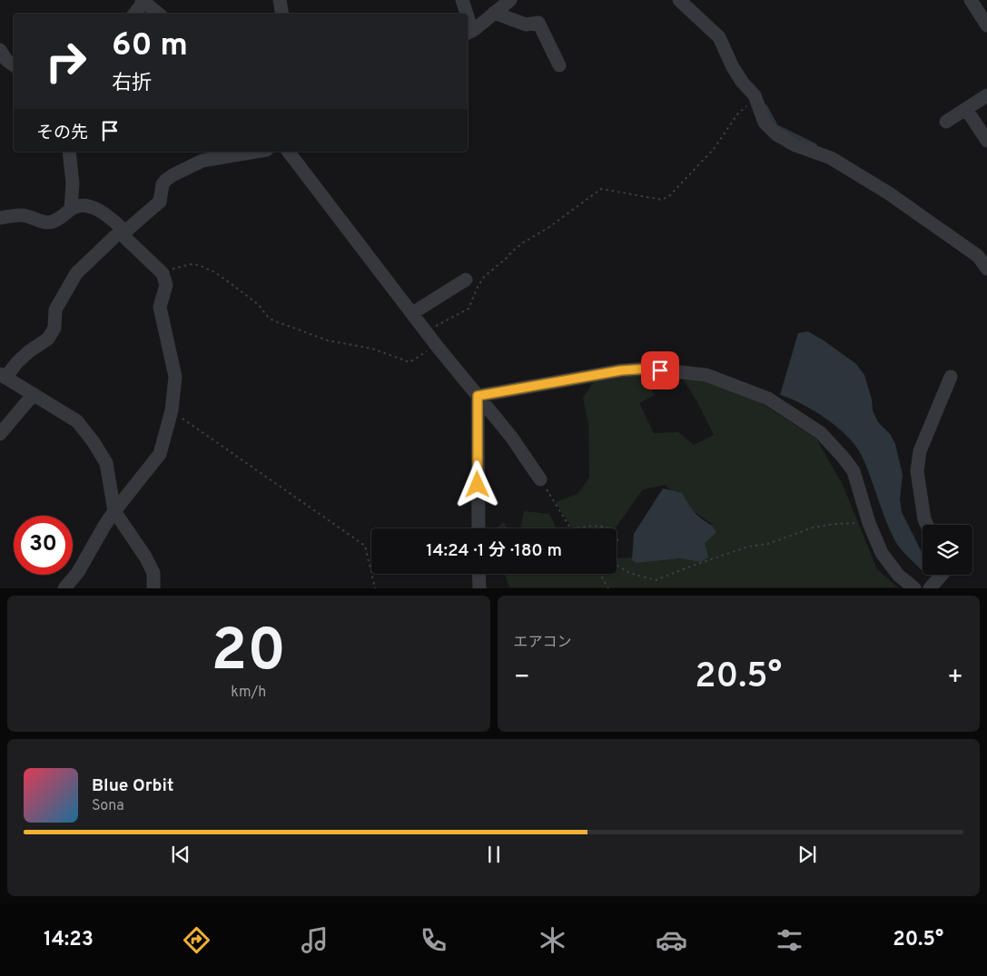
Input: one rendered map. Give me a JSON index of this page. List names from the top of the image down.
{
  "page": {
    "turn": ["60 m", "右折"],
    "then": "その先",
    "limit": "30",
    "trip": "14:24 · 1 分 · 180 m",
    "tile": [
      ["20", "km/h"],
      "エアコン"
    ],
    "heat": ["−", "20.5°", "+"],
    "song": ["Blue Orbit", "Sona"],
    "tabs": ["14:23", "20.5°"]
  }
}
